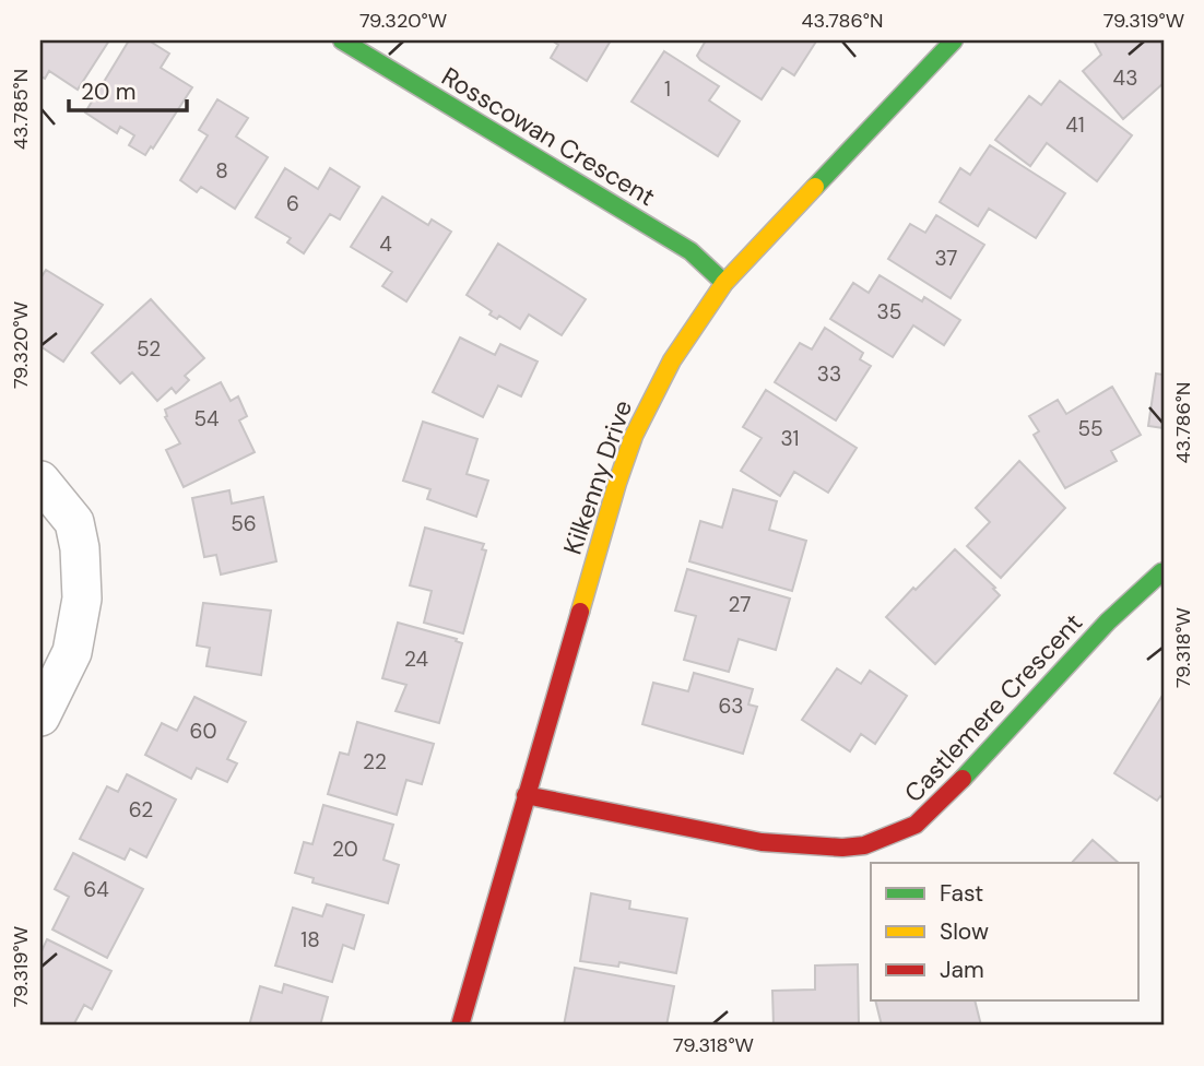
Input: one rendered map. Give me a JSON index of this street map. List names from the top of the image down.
{
  "streets": {
    "street": ["Rosscowan Crescent", "Kilkenny Drive", "Castlemere Crescent"]
  },
  "crossings": [
    ["Rosscowan Crescent", "Kilkenny Drive"],
    ["Kilkenny Drive", "Castlemere Crescent"]
  ],
  "house_numbers": [
    "43",
    "1",
    "41",
    "8",
    "6",
    "4",
    "37",
    "35",
    "52",
    "33",
    "54",
    "55",
    "31",
    "56",
    "27",
    "24",
    "63",
    "60",
    "22",
    "62",
    "20",
    "64",
    "18"
  ],
  "legend": ["Fast", "Slow", "Jam"],
  "scale_bar": "20 m",
  "coordinates": [
    "79.320°W",
    "43.786°N",
    "79.319°W",
    "43.785°N",
    "79.318°W"
  ]
}
